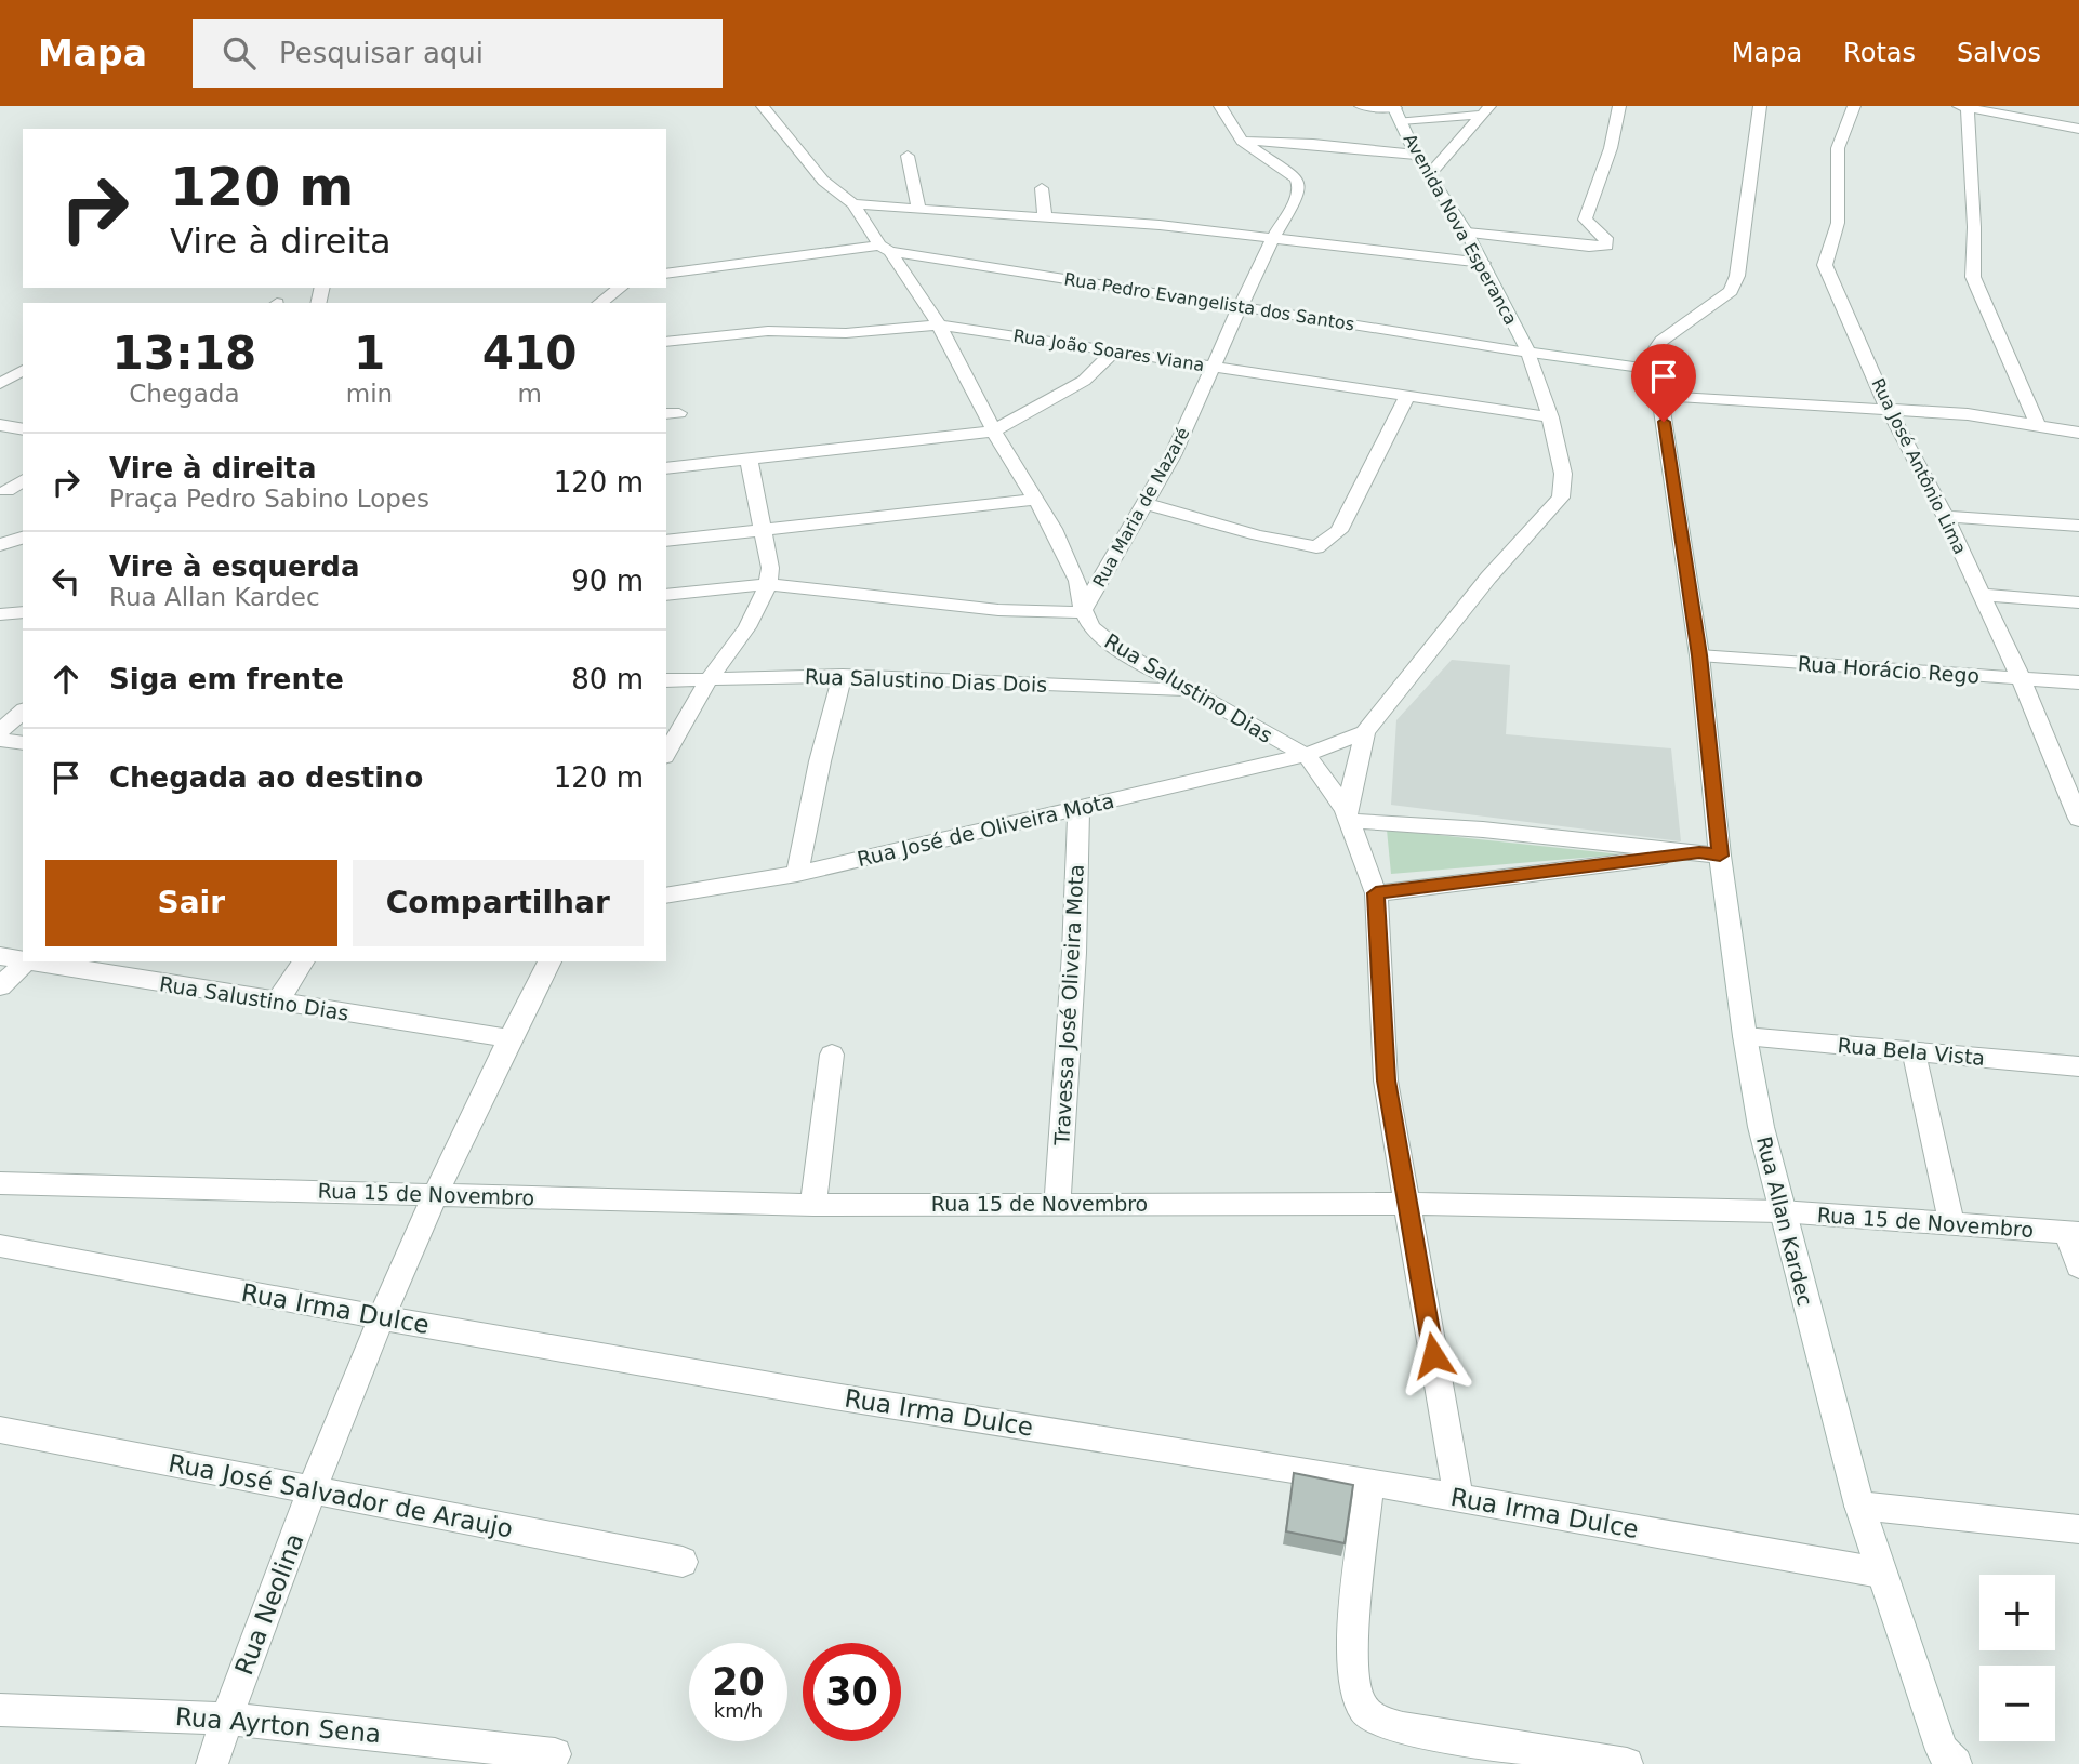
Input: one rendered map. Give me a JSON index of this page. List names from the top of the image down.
{
  "streets": {
    "street": [
      "Avenida Nova Esperanca",
      "Rua Pedro Evangelista dos Santos",
      "Rua João Soares Viana",
      "Rua José Antônio Lima",
      "Rua Maria de Nazaré",
      "Rua Horácio Rego",
      "Rua Salustino Dias Dois",
      "Rua Salustino Dias",
      "Rua José de Oliveira Mota",
      "Travessa José Oliveira Mota",
      "Rua Bela Vista",
      "Rua 15 de Novembro",
      "Rua Allan Kardec",
      "Rua Irma Dulce",
      "Rua José Salvador de Araujo",
      "Rua Neolina",
      "Rua Ayrton Sena"
    ]
  },
  "crossings": [
    ["Avenida Nova Esperanca", "Rua Pedro Evangelista dos Santos"],
    ["Avenida Nova Esperanca", "Rua João Soares Viana"],
    ["Avenida Nova Esperanca", "Rua José de Oliveira Mota"],
    ["Rua Pedro Evangelista dos Santos", "Rua Maria de Nazaré"],
    ["Rua João Soares Viana", "Rua Maria de Nazaré"],
    ["Rua José Antônio Lima", "Rua Horácio Rego"],
    ["Rua Maria de Nazaré", "Rua Salustino Dias"],
    ["Rua Horácio Rego", "Rua Allan Kardec"],
    ["Rua Salustino Dias Dois", "Rua Salustino Dias"],
    ["Rua Salustino Dias", "Rua José de Oliveira Mota"],
    ["Rua Salustino Dias", "Rua Neolina"],
    ["Rua José de Oliveira Mota", "Travessa José Oliveira Mota"],
    ["Travessa José Oliveira Mota", "Rua 15 de Novembro"],
    ["Rua Bela Vista", "Rua Allan Kardec"],
    ["Rua 15 de Novembro", "Rua Allan Kardec"],
    ["Rua 15 de Novembro", "Rua Neolina"],
    ["Rua Allan Kardec", "Rua Irma Dulce"],
    ["Rua Irma Dulce", "Rua Neolina"],
    ["Rua José Salvador de Araujo", "Rua Neolina"],
    ["Rua Neolina", "Rua Ayrton Sena"]
  ],
  "page": {
    "header": "Mapa",
    "search": "Pesquisar aqui",
    "nav": ["Mapa", "Rotas", "Salvos"],
    "turn": ["120 m", "Vire à direita"],
    "eta": [
      "13:18",
      "Chegada",
      "1",
      "min",
      "410",
      "m"
    ],
    "list": [
      {
        "name": "Vire à direita",
        "note": "Praça Pedro Sabino Lopes",
        "value": "120 m"
      },
      {
        "name": "Vire à esquerda",
        "note": "Rua Allan Kardec",
        "value": "90 m"
      },
      {
        "name": "Siga em frente",
        "value": "80 m"
      },
      {
        "name": "Chegada ao destino",
        "value": "120 m"
      }
    ],
    "buttons": ["Sair", "Compartilhar"],
    "map_buttons": ["+", "−"],
    "speed": "20 km/h",
    "limit": "30"
  }
}
